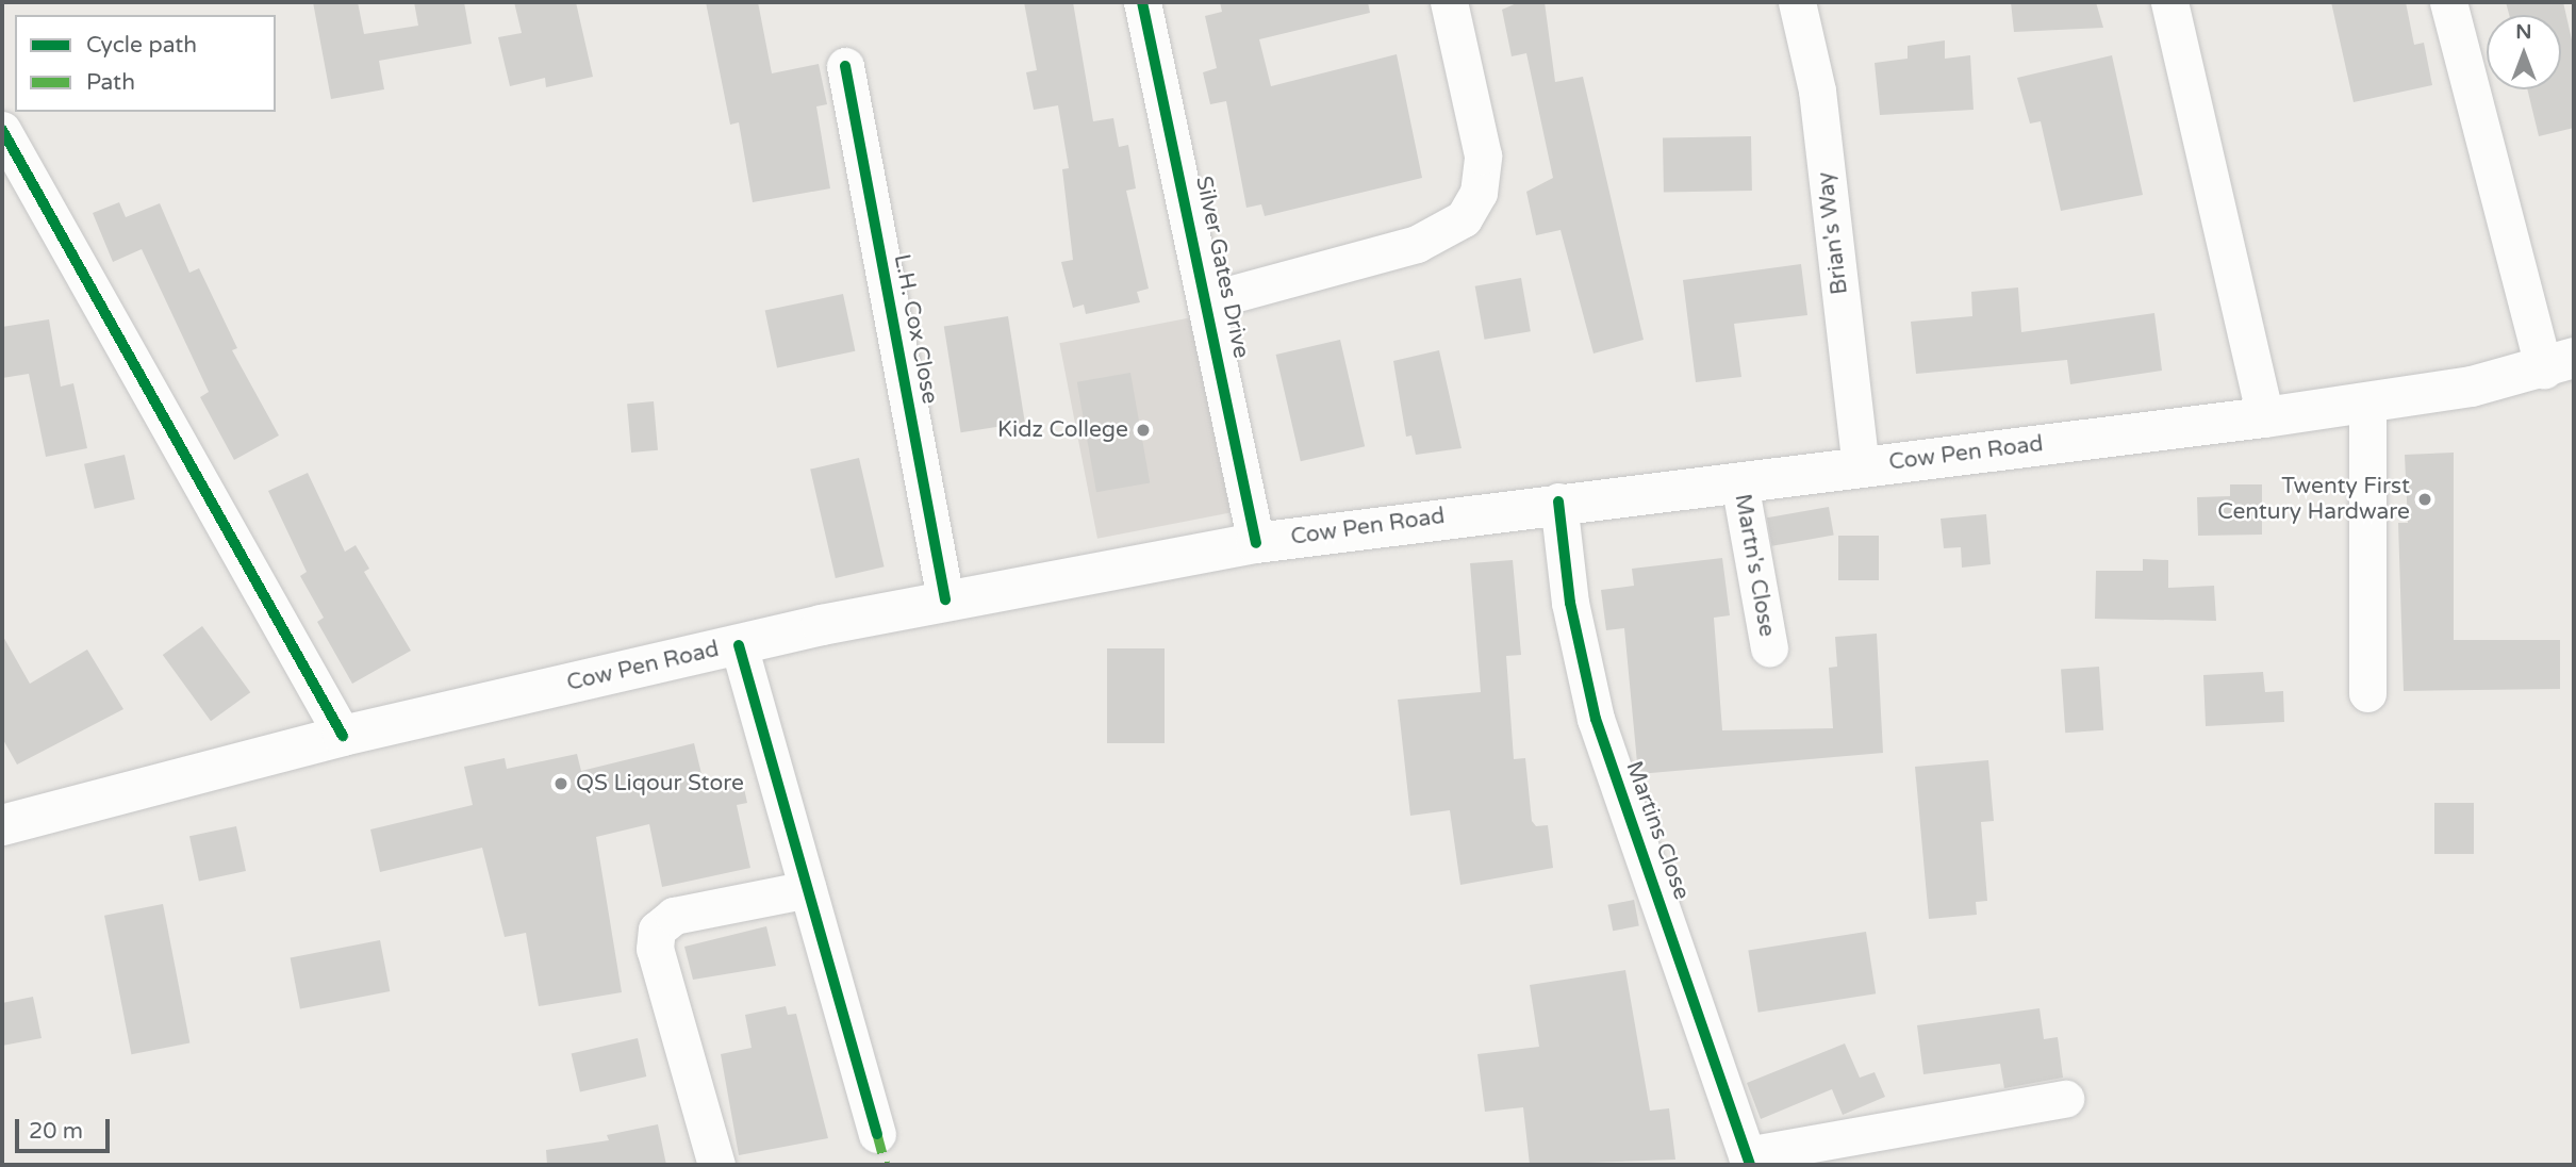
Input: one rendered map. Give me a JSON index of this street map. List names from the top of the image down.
{
  "streets": {
    "main road": ["Cow Pen Road"],
    "street": [
      "Brian's Way",
      "Silver Gates Drive",
      "L.H. Cox Close",
      "Martn's Close",
      "Martins Close"
    ]
  },
  "crossings": [
    ["Brian's Way", "Cow Pen Road"],
    ["Silver Gates Drive", "Cow Pen Road"],
    ["L.H. Cox Close", "Cow Pen Road"],
    ["Cow Pen Road", "Martn's Close"],
    ["Cow Pen Road", "Martins Close"]
  ],
  "places": ["Kidz College", "Twenty First Century Hardware", "QS Liqour Store"],
  "legend": ["Cycle path", "Path"],
  "scale_bar": "20 m",
  "north": "top"
}
